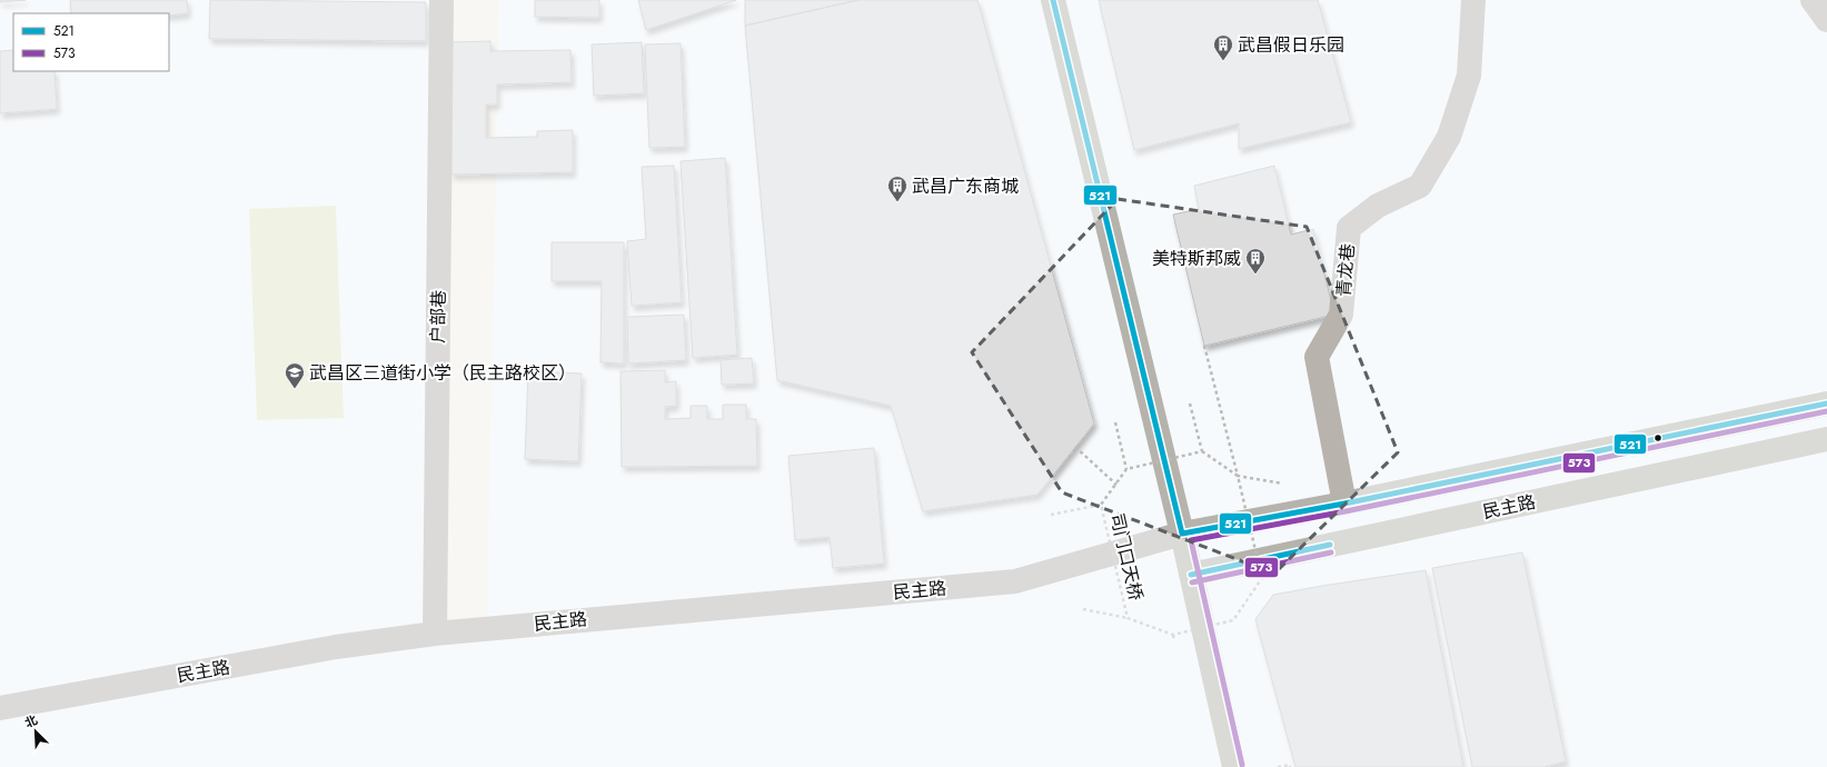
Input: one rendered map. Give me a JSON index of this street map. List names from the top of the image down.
{
  "streets": {
    "main road": ["民主路"],
    "street": ["青龙巷", "户部巷"],
    "path": ["司门口天桥"]
  },
  "crossings": [
    ["青龙巷", "民主路"],
    ["户部巷", "民主路"]
  ],
  "places": {
    "building": ["武昌假日乐园", "武昌广东商城", "美特斯邦威"],
    "school or university": ["武昌区三道街小学（民主路校区）"]
  },
  "lines": ["transit line 521", "transit line 573"],
  "legend": ["521", "573"],
  "north": "top left"
}
